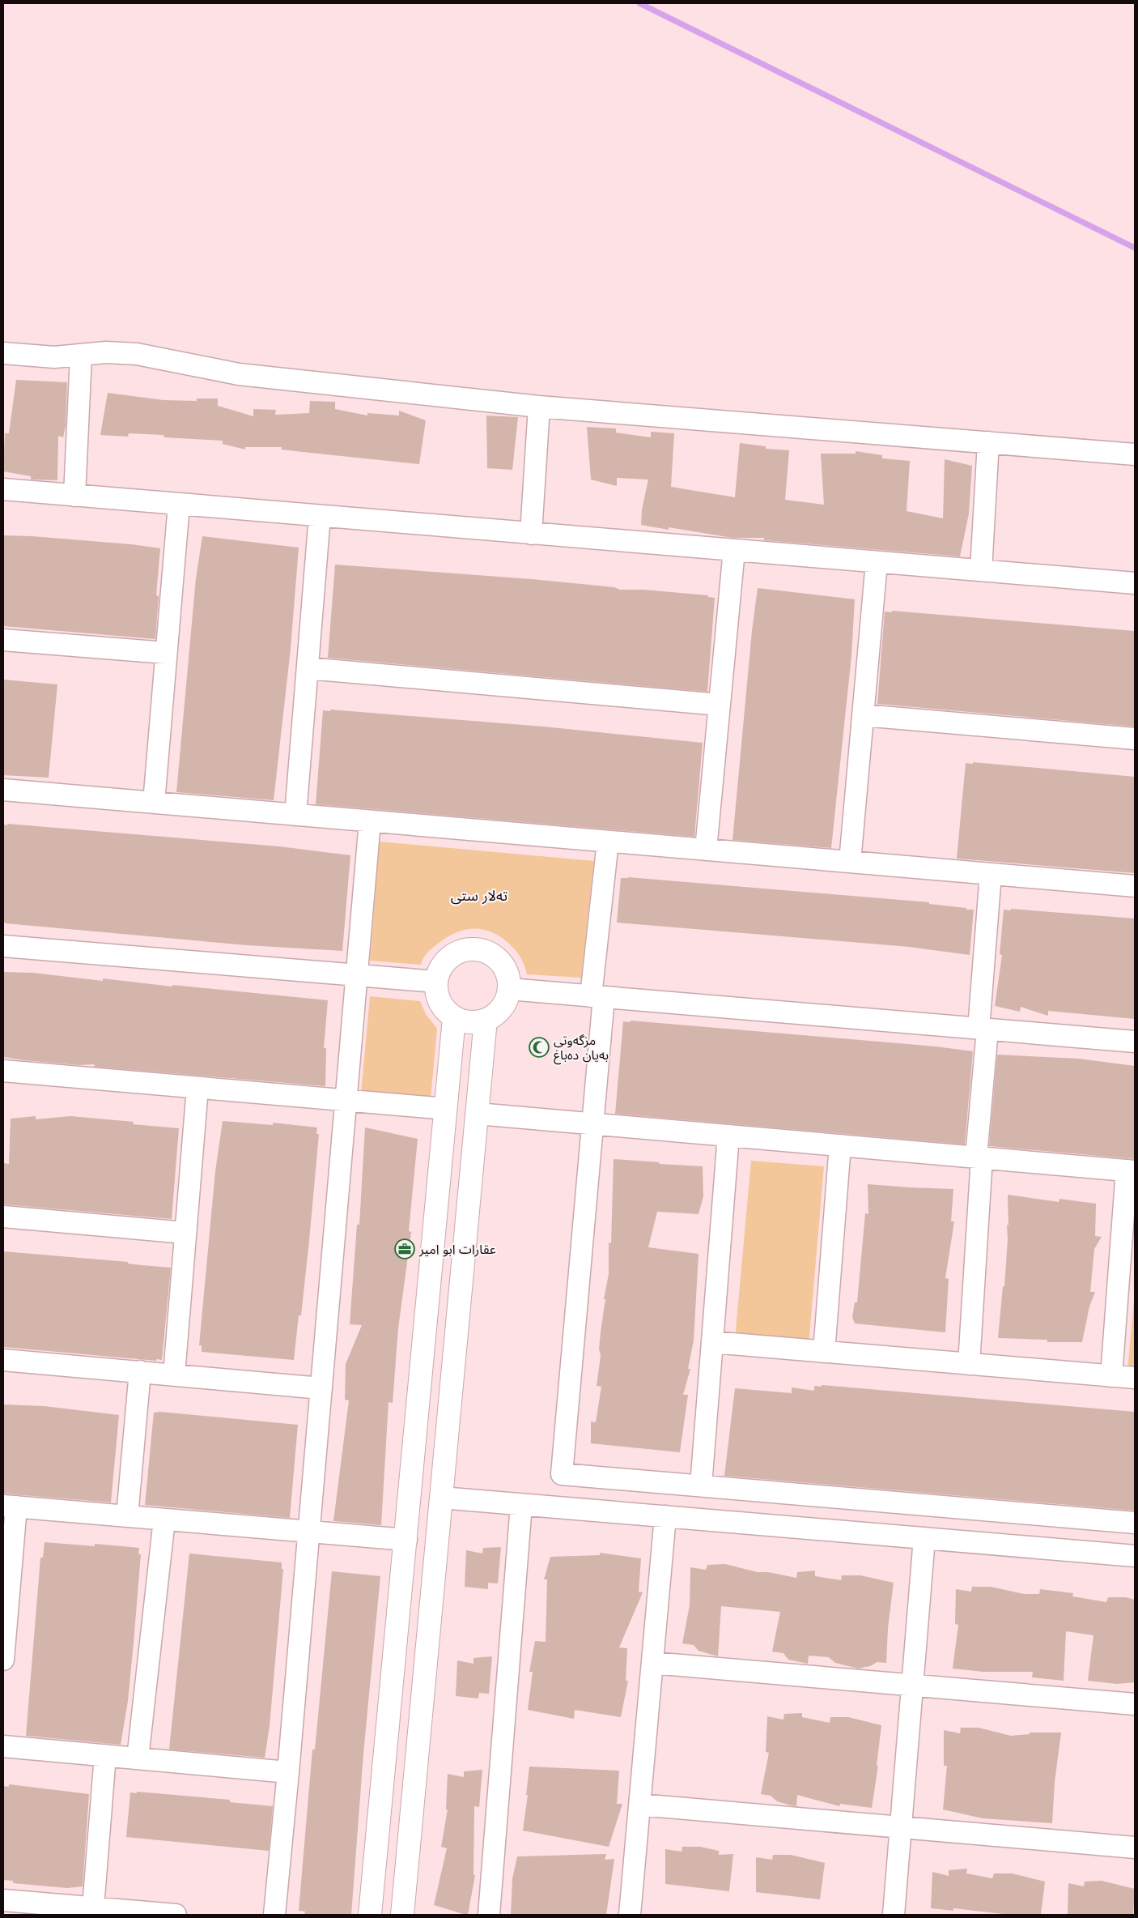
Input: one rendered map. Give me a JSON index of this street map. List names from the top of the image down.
{
  "districts": ["ته‌لار ستی"],
  "places": {
    "mosque": ["مزگەوتی بەیان دەباغ"],
    "office": ["عقارات ابو امير"]
  }
}
